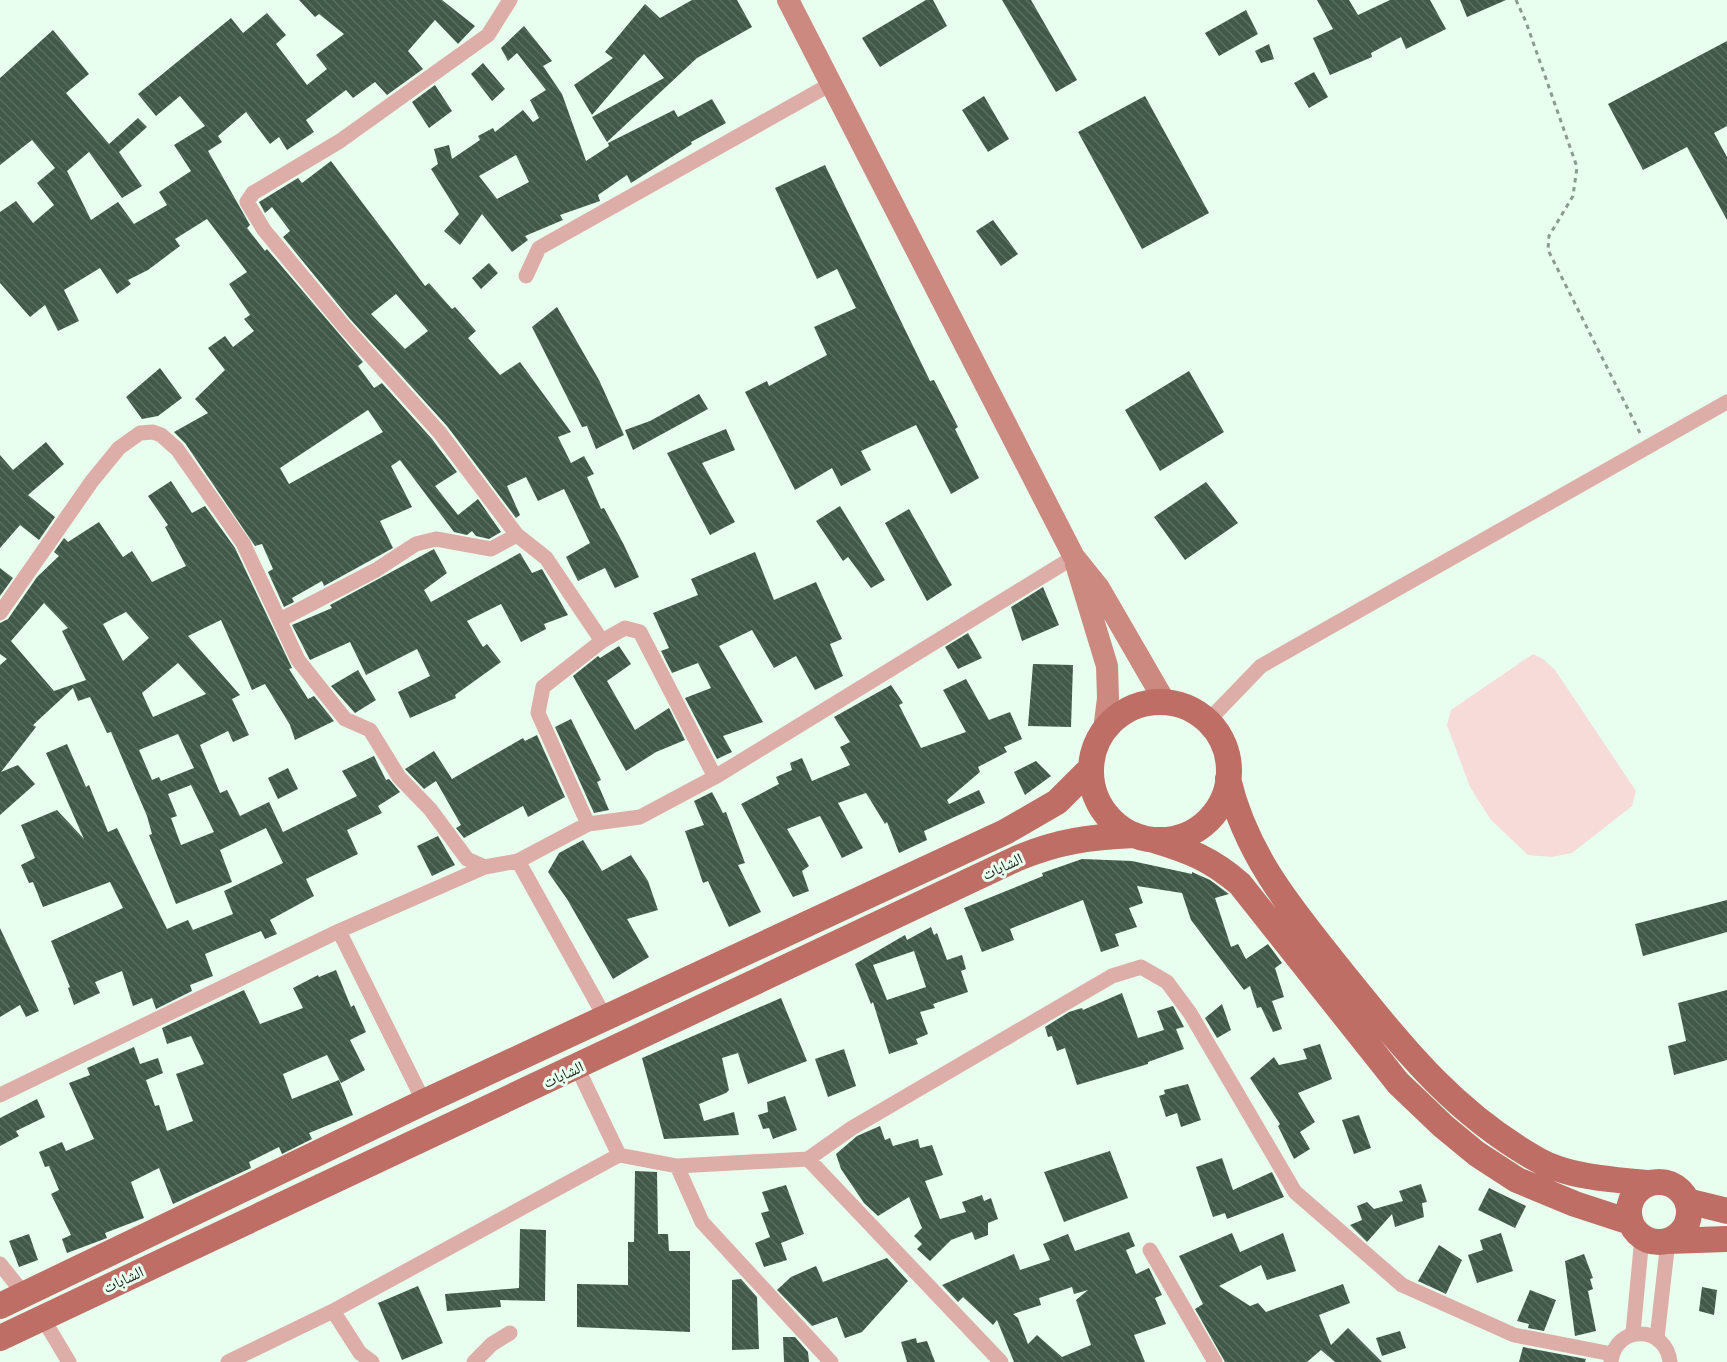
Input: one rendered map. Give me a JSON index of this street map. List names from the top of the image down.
{
  "streets": {
    "main road": ["الشابات"]
  }
}
